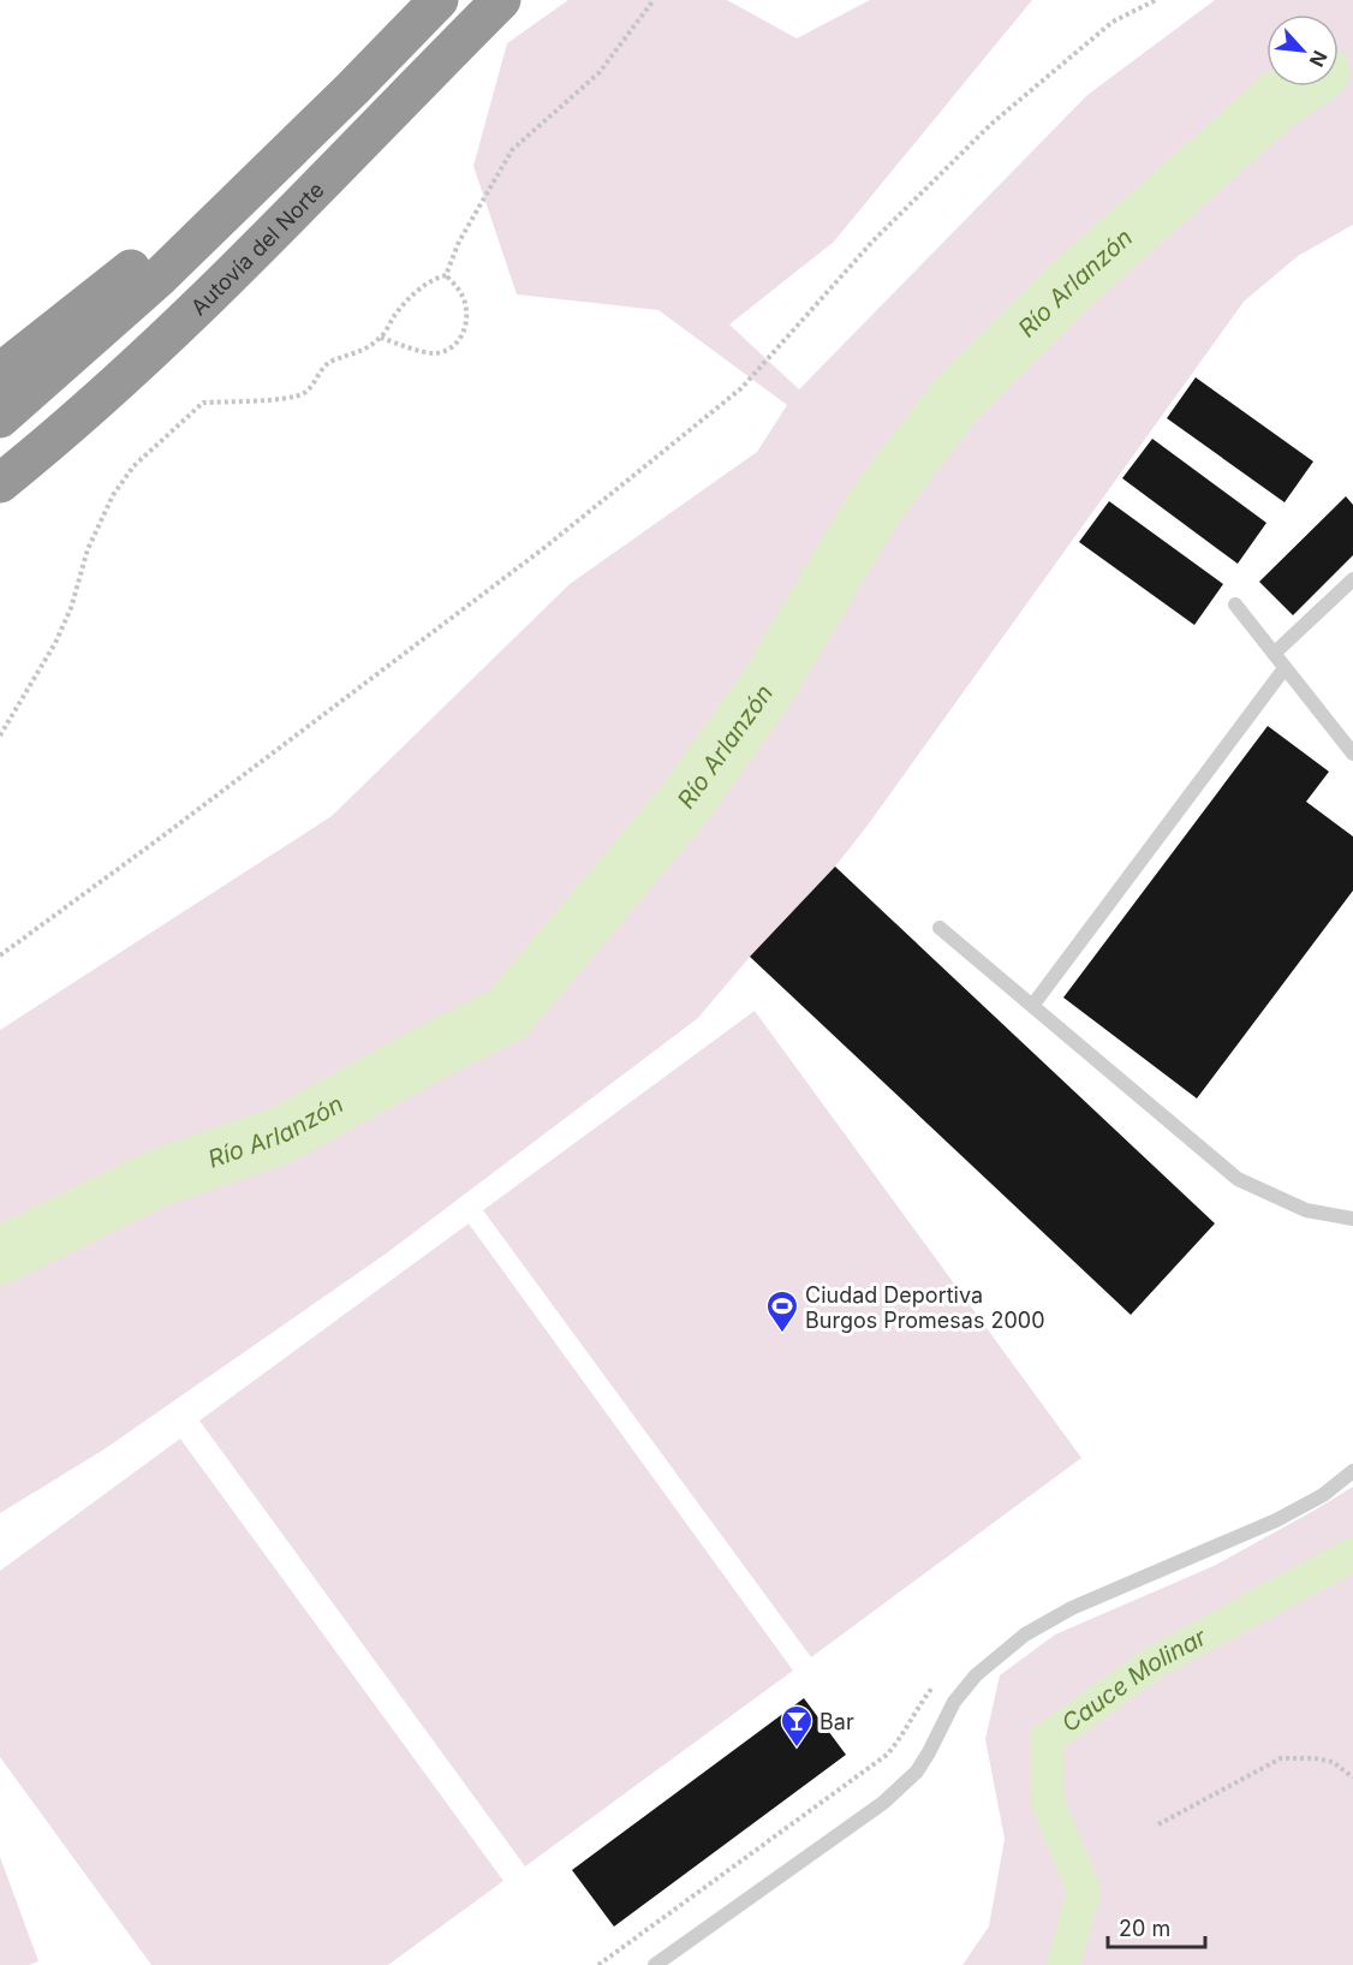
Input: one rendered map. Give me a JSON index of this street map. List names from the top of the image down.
{
  "streets": {
    "highway": ["Autovía del Norte"]
  },
  "water": ["Río Arlanzón", "Cauce Molinar"],
  "places": {
    "sports": ["Ciudad Deportiva Burgos Promesas 2000"],
    "bar": ["Bar"]
  },
  "scale_bar": "20 m",
  "north": "bottom right"
}
